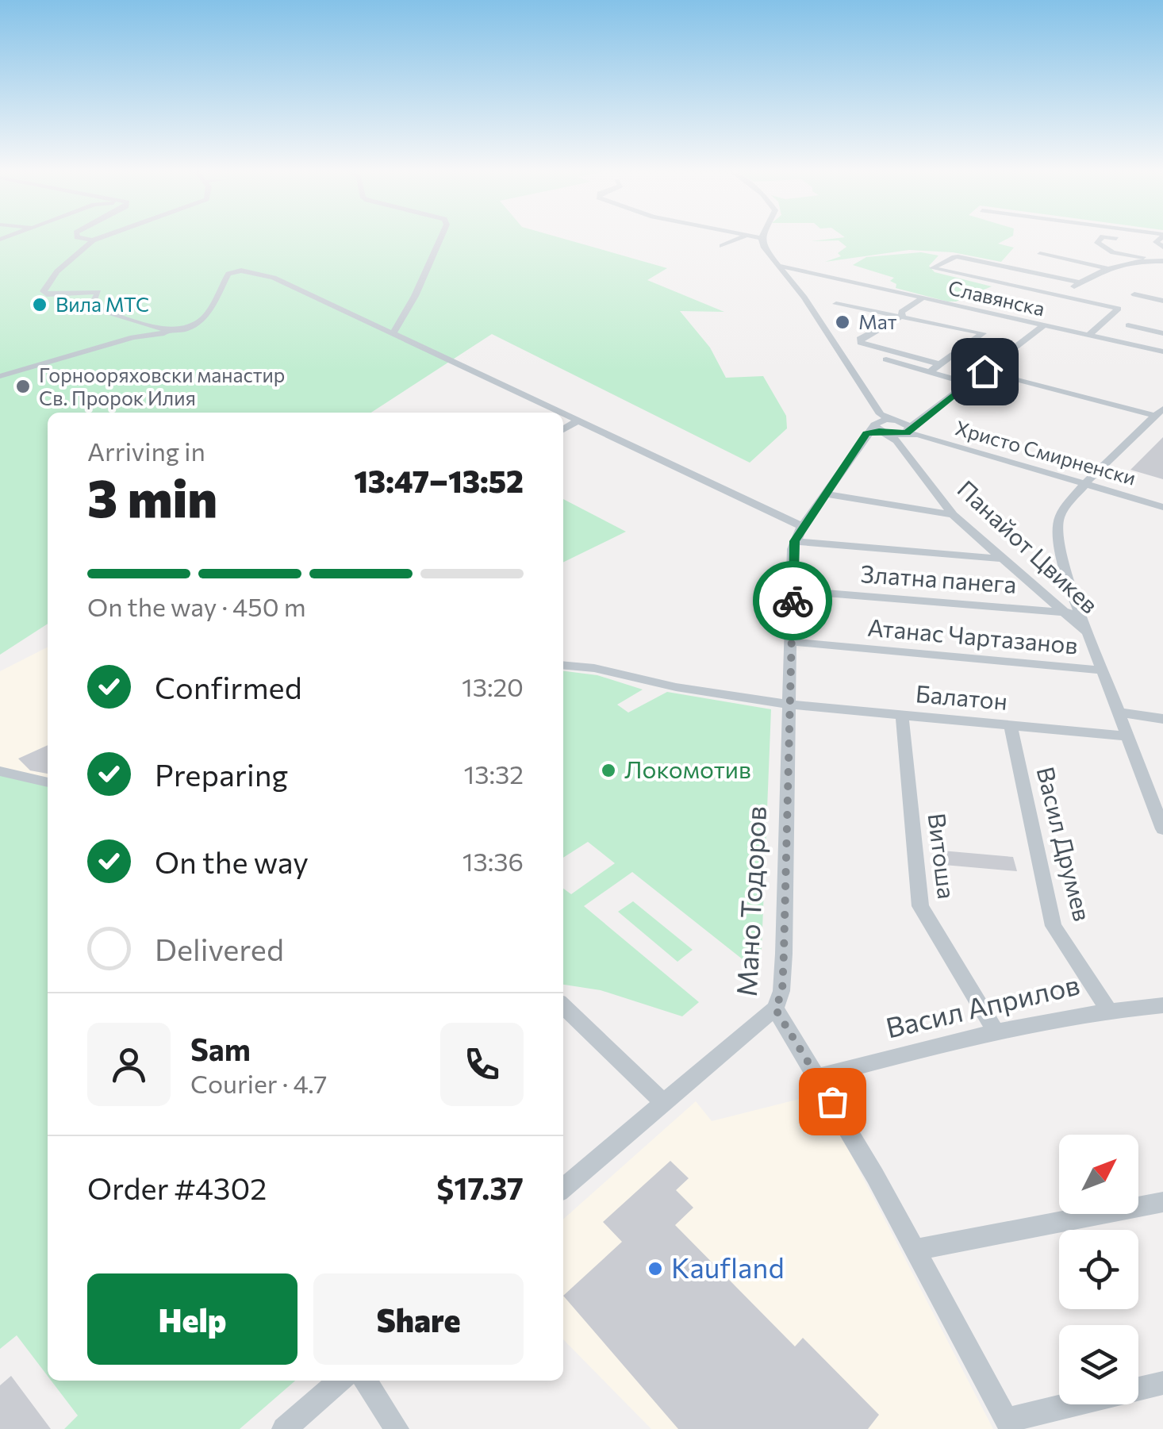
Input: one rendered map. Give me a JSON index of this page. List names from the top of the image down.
{
  "streets": {
    "street": [
      "Славянска",
      "Христо Смирненски",
      "Панайот Цвикев",
      "Златна панега",
      "Атанас Чартазанов",
      "Балатон",
      "Васил Друмев",
      "Витоша",
      "Мано Тодоров",
      "Васил Априлов"
    ]
  },
  "crossings": [
    ["Славянска", "Панайот Цвикев"],
    ["Славянска", "Мано Тодоров"],
    ["Христо Смирненски", "Панайот Цвикев"],
    ["Христо Смирненски", "Мано Тодоров"],
    ["Панайот Цвикев", "Златна панега"],
    ["Панайот Цвикев", "Атанас Чартазанов"],
    ["Панайот Цвикев", "Балатон"],
    ["Панайот Цвикев", "Мано Тодоров"],
    ["Златна панега", "Мано Тодоров"],
    ["Атанас Чартазанов", "Мано Тодоров"],
    ["Балатон", "Васил Друмев"],
    ["Балатон", "Витоша"],
    ["Балатон", "Мано Тодоров"],
    ["Васил Друмев", "Васил Априлов"],
    ["Витоша", "Васил Априлов"],
    ["Мано Тодоров", "Васил Априлов"]
  ],
  "places": [
    "Вила МТС",
    "Мат",
    "Горнооряховски манастир Св. Пророк Илия",
    "Локомотив",
    "Kaufland"
  ],
  "north": "top right",
  "page": {
    "heading": ["3 min", "Arriving in", "13:47–13:52"],
    "panel": [
      "Sam",
      "Courier · 4.7",
      "Order #4302",
      "$17.37"
    ],
    "bar": "On the way · 450 m",
    "list": [
      ["Confirmed", "13:20"],
      ["Preparing", "13:32"],
      ["On the way", "13:36"],
      "Delivered"
    ],
    "buttons": ["Help", "Share"]
  }
}
